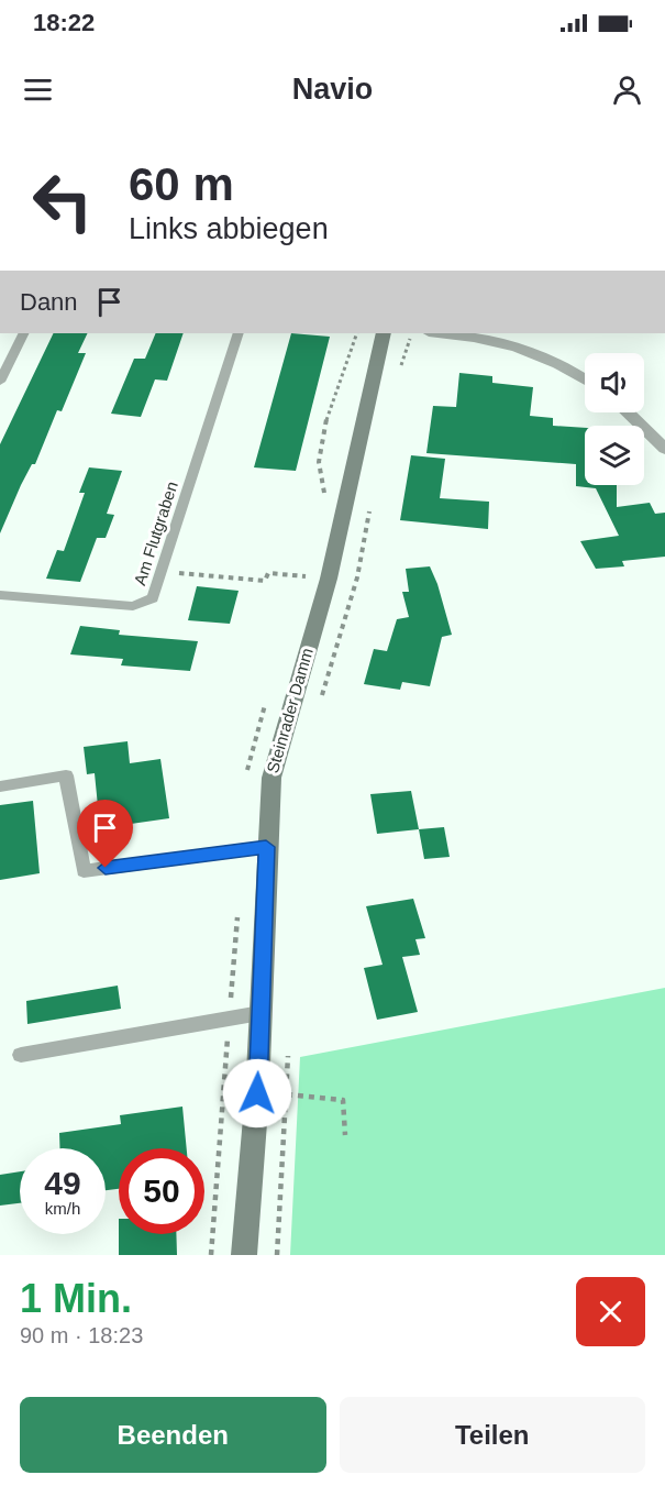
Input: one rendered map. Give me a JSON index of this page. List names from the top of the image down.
{
  "streets": {
    "main road": ["Steinrader Damm"],
    "lane": ["Am Flutgraben"]
  },
  "page": {
    "status": "18:22",
    "header": "Navio",
    "turn": ["60 m", "Links abbiegen"],
    "then": "Dann",
    "speed": "49 km/h",
    "limit": "50",
    "heading": ["1 Min.", "90 m · 18:23"],
    "buttons": ["Beenden", "Teilen"]
  }
}
